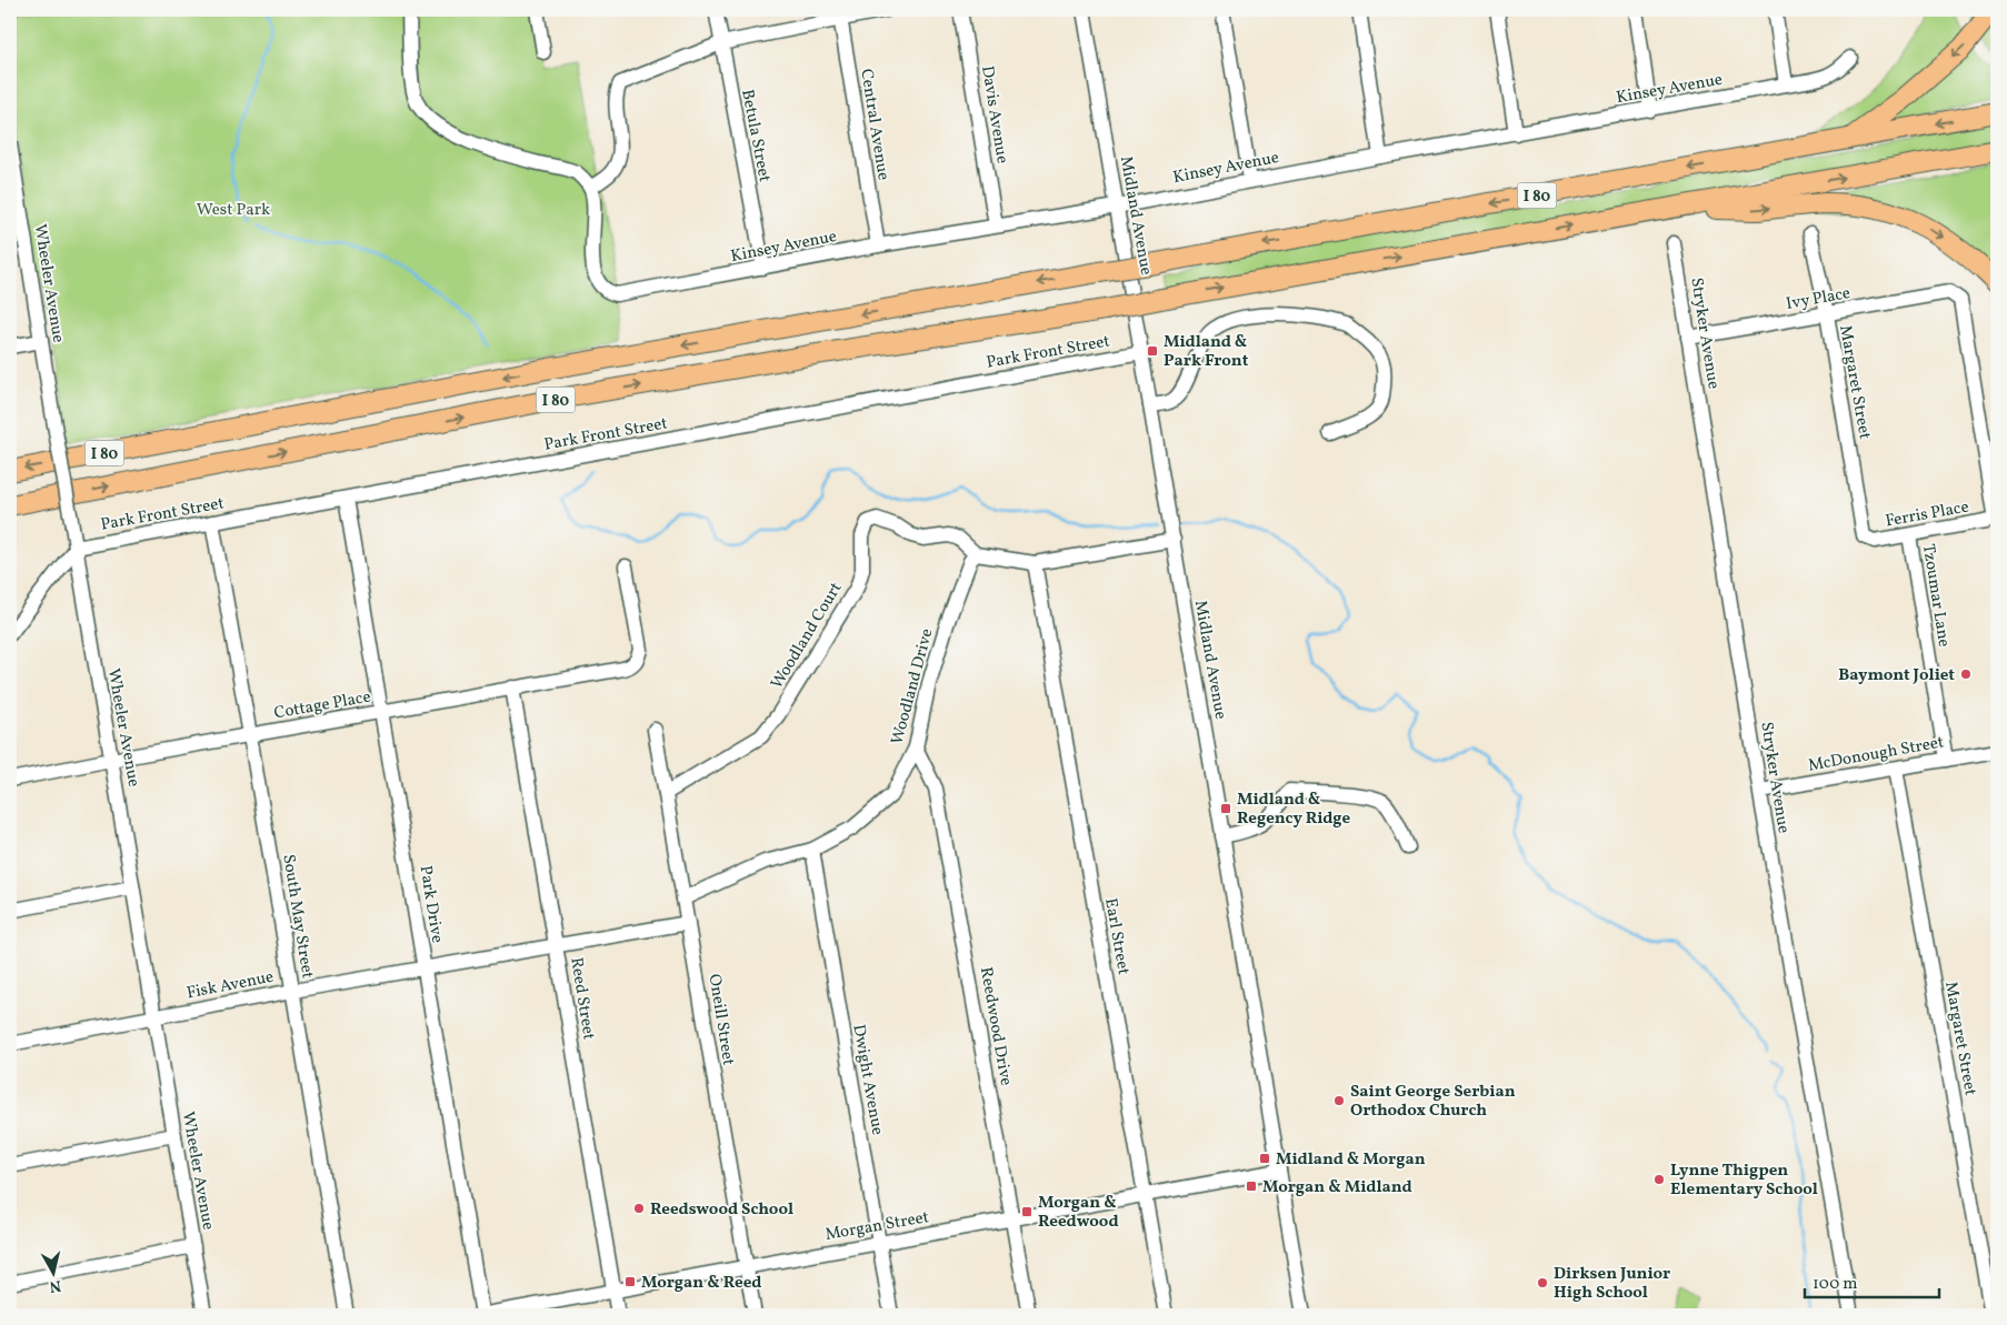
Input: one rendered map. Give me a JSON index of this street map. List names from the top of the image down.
{
  "streets": {
    "highway": ["I 80"],
    "street": [
      "Kinsey Avenue",
      "Davis Avenue",
      "Central Avenue",
      "Betula Street",
      "Midland Avenue",
      "Wheeler Avenue",
      "Ivy Place",
      "Stryker Avenue",
      "Park Front Street",
      "Margaret Street",
      "Ferris Place",
      "Tzoumar Lane",
      "Woodland Court",
      "Woodland Drive",
      "Cottage Place",
      "McDonough Street",
      "Park Drive",
      "South May Street",
      "Earl Street",
      "Fisk Avenue",
      "Reed Street",
      "Oneill Street",
      "Reedwood Drive",
      "Dwight Avenue",
      "Morgan Street"
    ]
  },
  "crossings": [
    ["Kinsey Avenue", "Davis Avenue"],
    ["Kinsey Avenue", "Central Avenue"],
    ["Kinsey Avenue", "Betula Street"],
    ["Kinsey Avenue", "Midland Avenue"],
    ["Midland Avenue", "Park Front Street"],
    ["Midland Avenue", "Morgan Street"],
    ["Wheeler Avenue", "Park Front Street"],
    ["Wheeler Avenue", "Cottage Place"],
    ["Wheeler Avenue", "Fisk Avenue"],
    ["Ivy Place", "Stryker Avenue"],
    ["Ivy Place", "Margaret Street"],
    ["Ivy Place", "Ferris Place"],
    ["Stryker Avenue", "McDonough Street"],
    ["Park Front Street", "Park Drive"],
    ["Park Front Street", "South May Street"],
    ["Margaret Street", "Ferris Place"],
    ["Margaret Street", "McDonough Street"],
    ["Ferris Place", "Tzoumar Lane"],
    ["Tzoumar Lane", "McDonough Street"],
    ["Woodland Court", "Woodland Drive"],
    ["Woodland Court", "Oneill Street"],
    ["Woodland Drive", "Oneill Street"],
    ["Woodland Drive", "Reedwood Drive"],
    ["Woodland Drive", "Dwight Avenue"],
    ["Cottage Place", "Park Drive"],
    ["Cottage Place", "South May Street"],
    ["Cottage Place", "Reed Street"],
    ["Park Drive", "Fisk Avenue"],
    ["Park Drive", "Morgan Street"],
    ["South May Street", "Fisk Avenue"],
    ["Earl Street", "Morgan Street"],
    ["Fisk Avenue", "Reed Street"],
    ["Fisk Avenue", "Oneill Street"],
    ["Reed Street", "Morgan Street"],
    ["Oneill Street", "Morgan Street"],
    ["Reedwood Drive", "Morgan Street"],
    ["Dwight Avenue", "Morgan Street"]
  ],
  "parks": ["West Park"],
  "places": {
    "transit": [
      "Midland & Park Front",
      "Midland & Regency Ridge",
      "Midland & Morgan",
      "Morgan & Midland",
      "Morgan & Reedwood",
      "Morgan & Reed"
    ],
    "other": [
      "Baymont Joliet",
      "Saint George Serbian Orthodox Church",
      "Lynne Thigpen Elementary School",
      "Reedswood School",
      "Dirksen Junior High School"
    ]
  },
  "scale_bar": "100 m",
  "north": "bottom"
}
